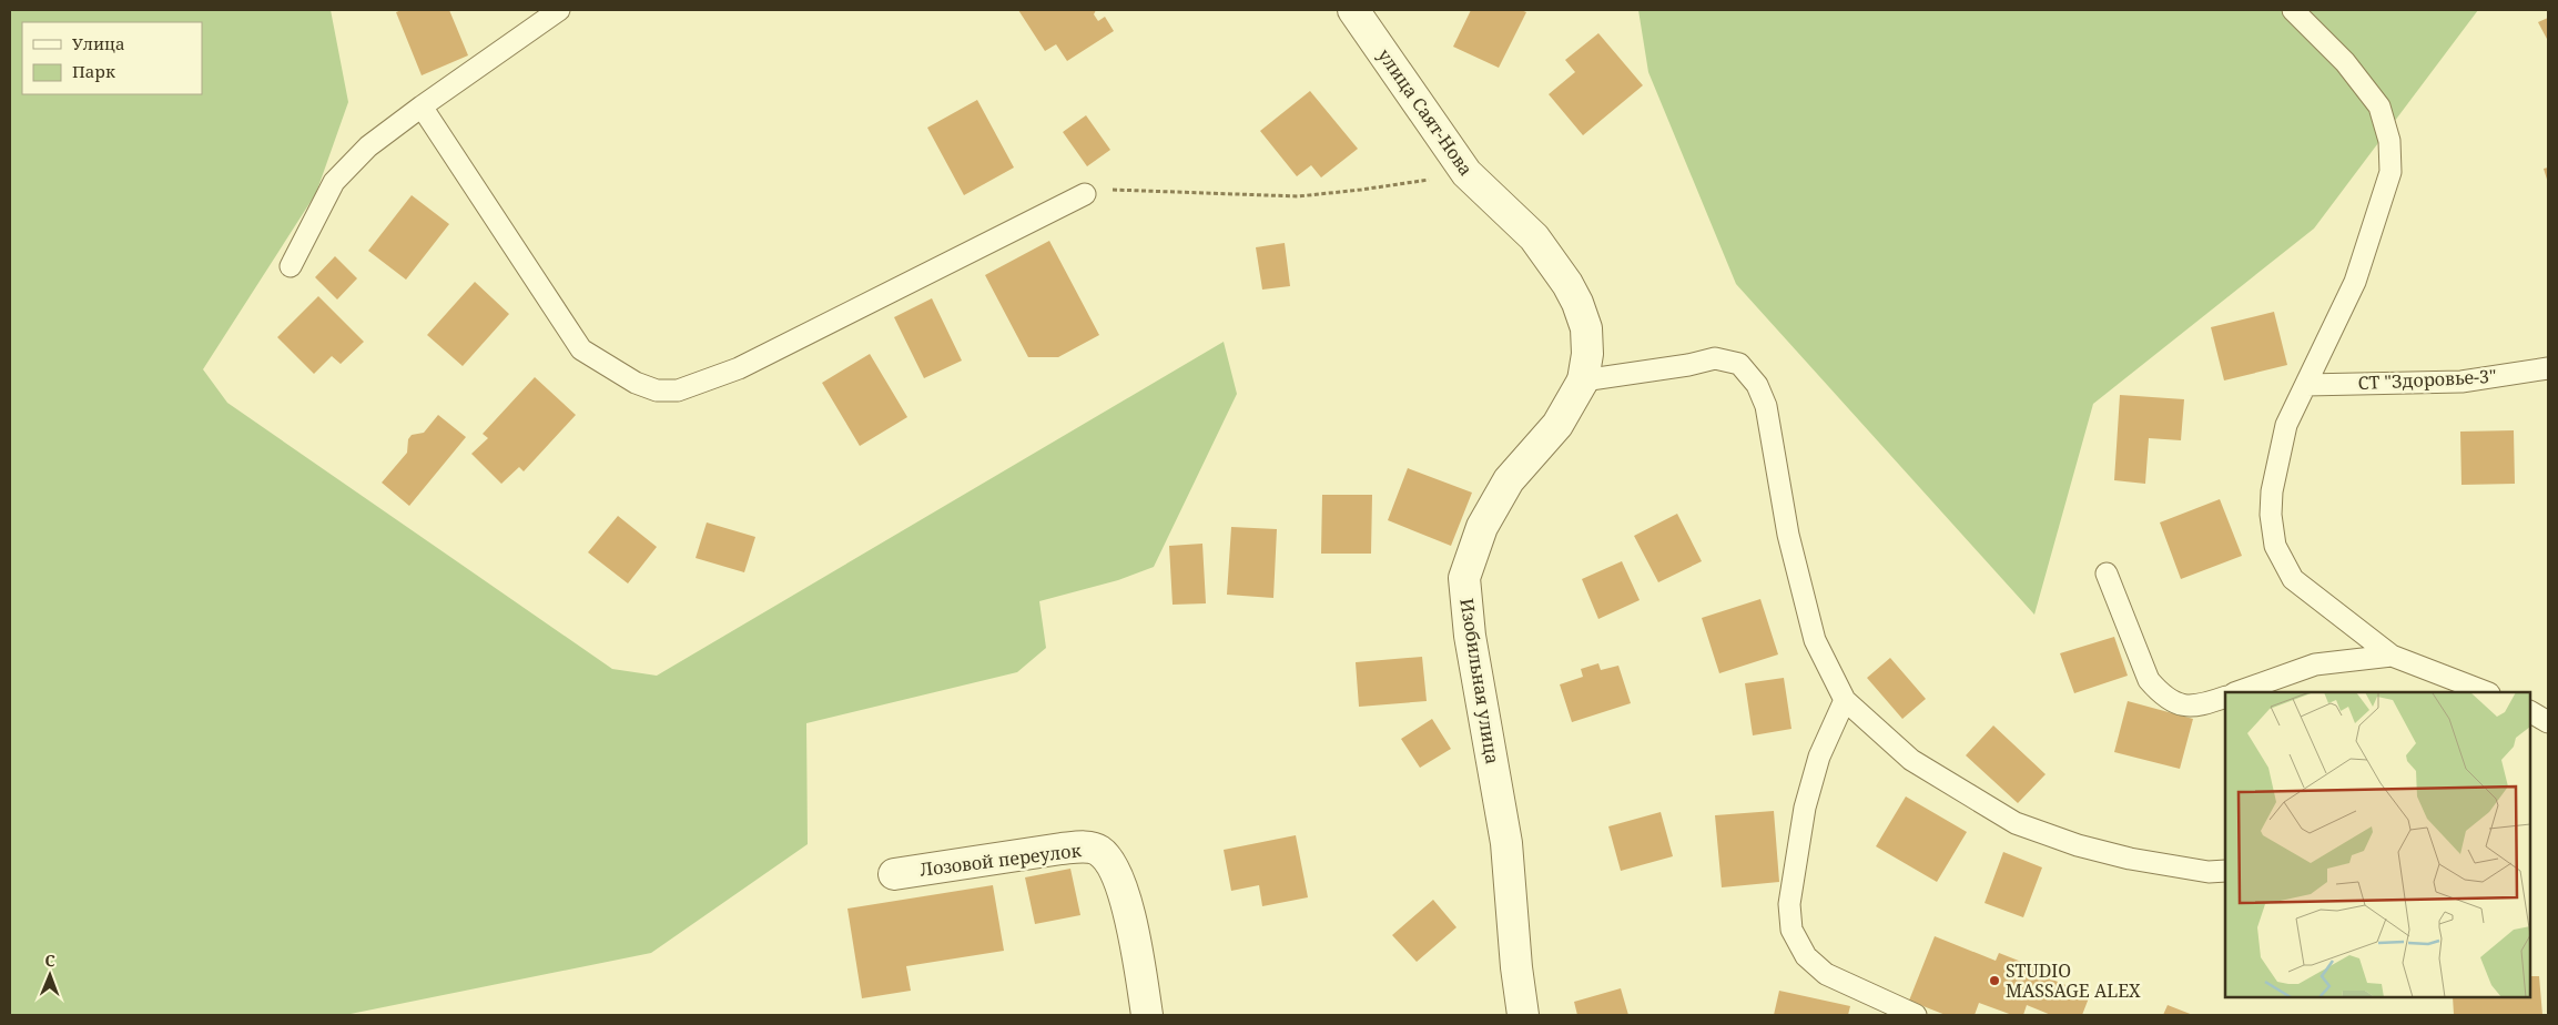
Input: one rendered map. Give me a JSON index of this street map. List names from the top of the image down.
{
  "streets": {
    "street": ["улица Саят-Нова", "Изобильная улица", "Лозовой переулок"],
    "lane": ["СТ \"Здоровье-3\""]
  },
  "crossings": [
    ["улица Саят-Нова", "Изобильная улица"]
  ],
  "places": ["STUDIO MASSAGE ALEX"],
  "legend": ["Улица", "Парк"],
  "north": "top"
}
